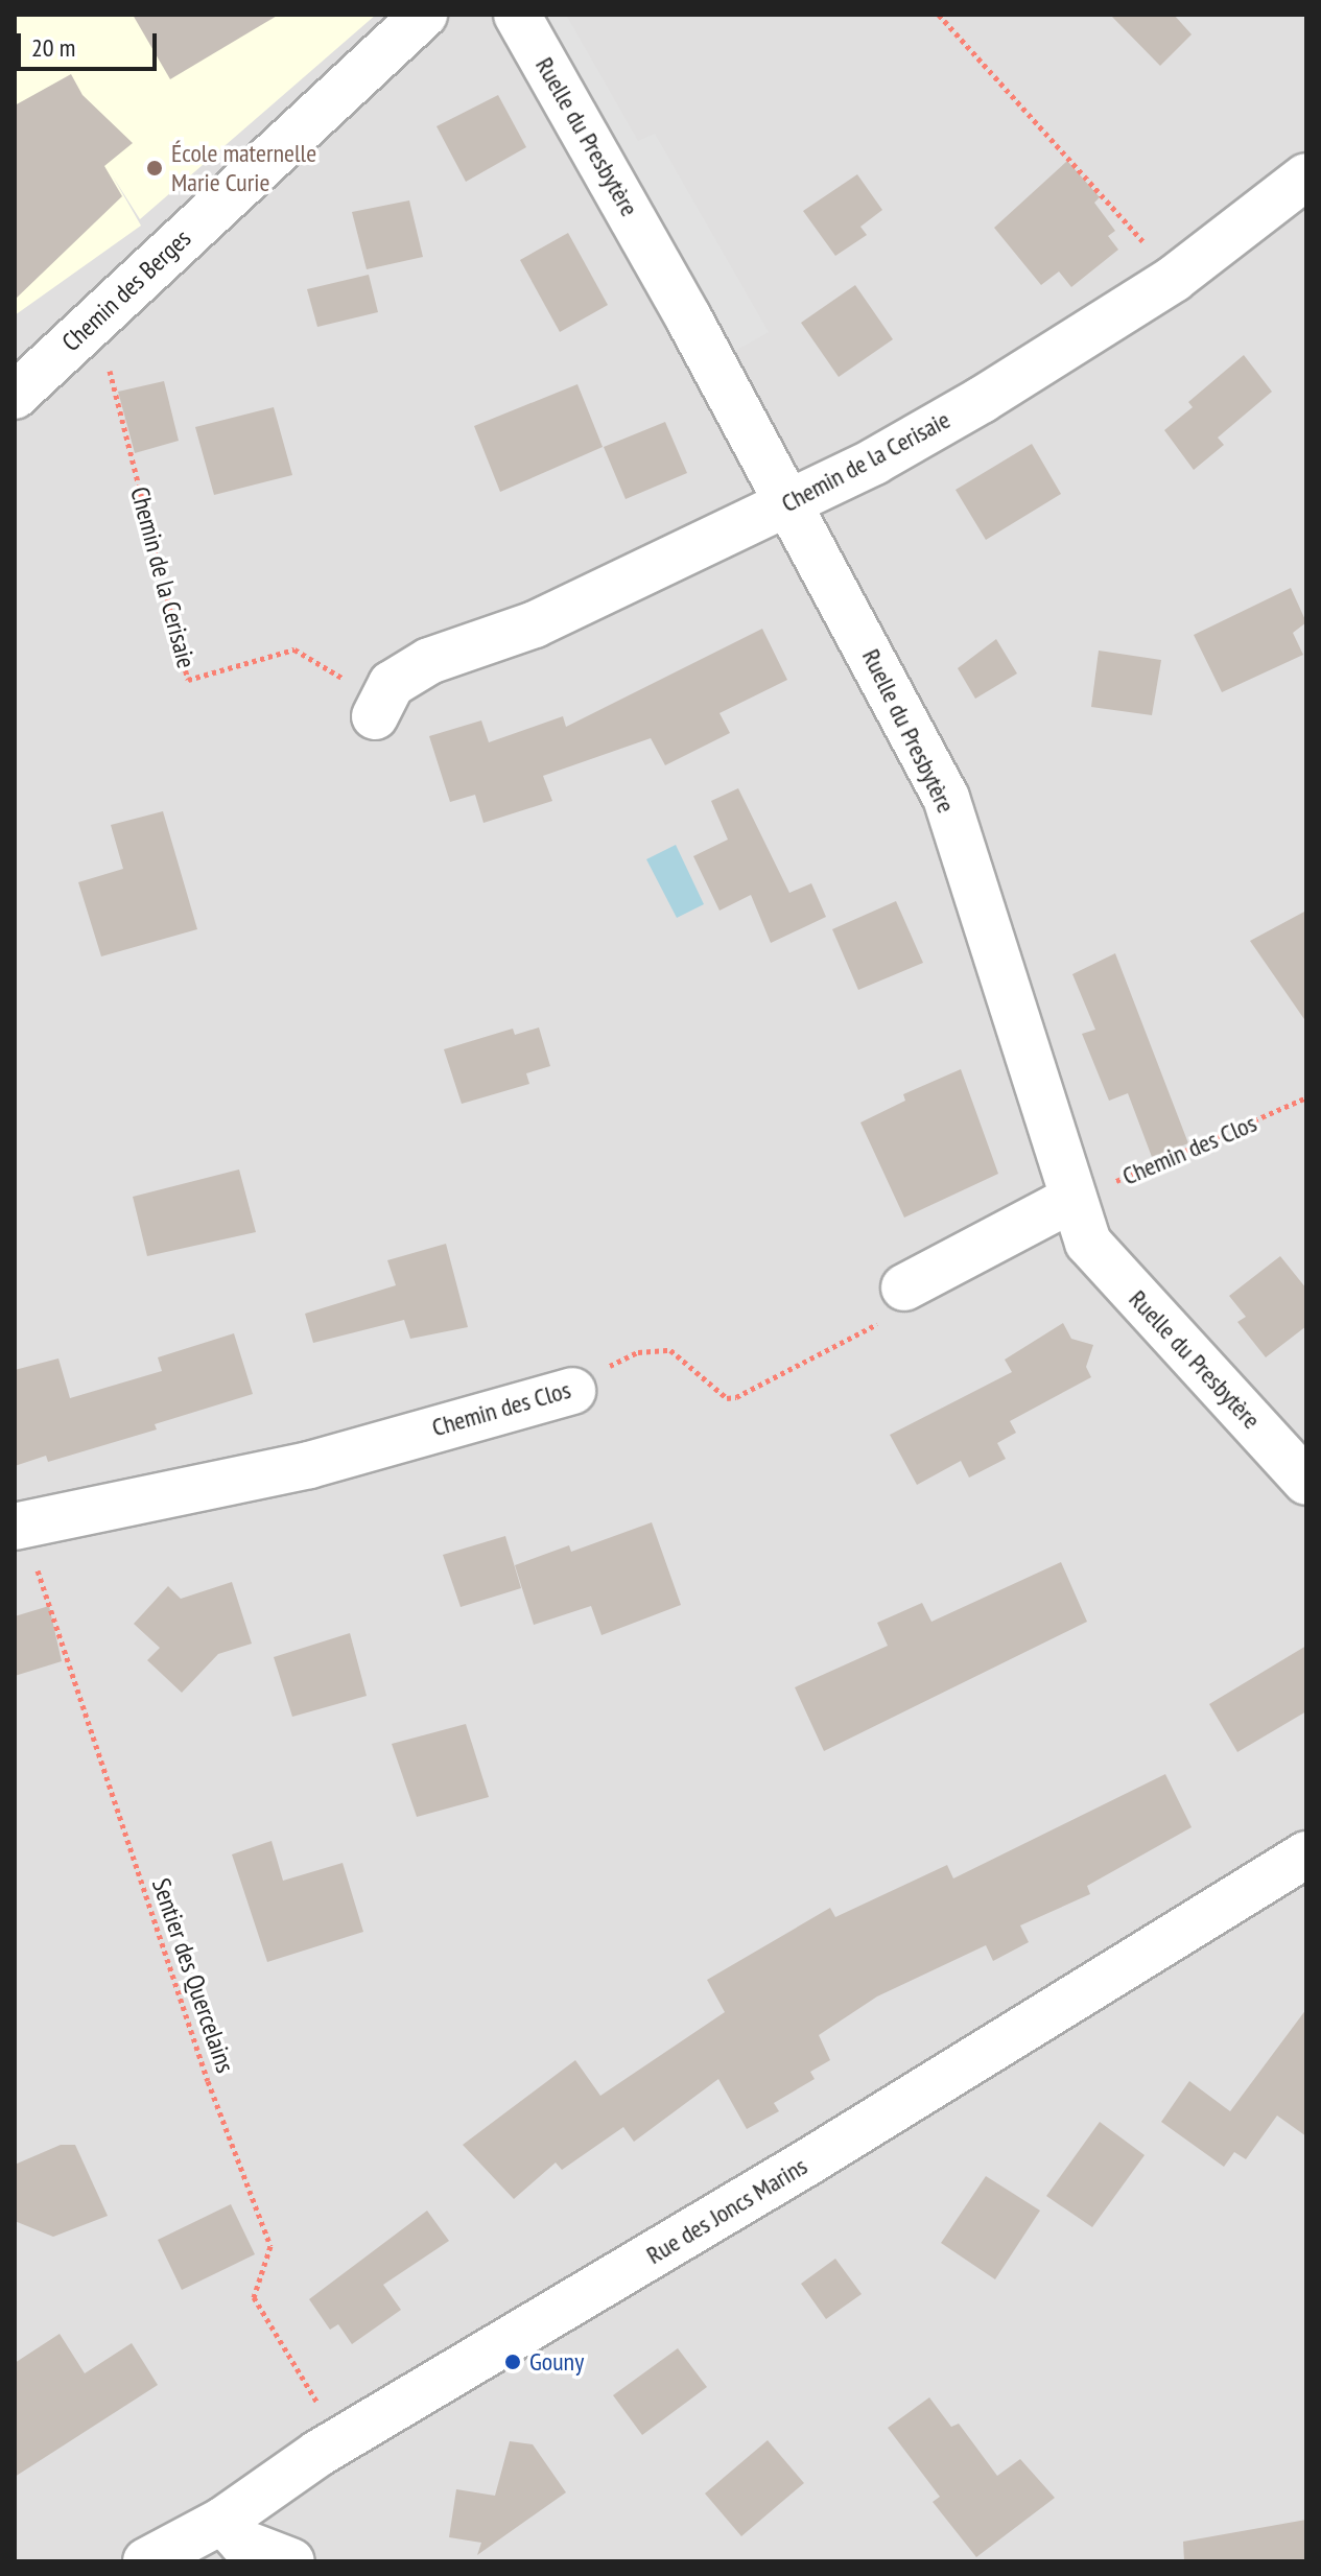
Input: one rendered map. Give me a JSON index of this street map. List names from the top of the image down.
{
  "streets": {
    "street": [
      "Ruelle du Presbytère",
      "Chemin des Berges",
      "Chemin de la Cerisaie",
      "Chemin des Clos",
      "Rue des Joncs Marins"
    ],
    "path": ["Sentier des Quercelains"]
  },
  "crossings": [
    ["Ruelle du Presbytère", "Chemin de la Cerisaie"],
    ["Ruelle du Presbytère", "Chemin des Clos"],
    ["Chemin des Berges", "Chemin de la Cerisaie"],
    ["Chemin des Clos", "Sentier des Quercelains"],
    ["Sentier des Quercelains", "Rue des Joncs Marins"]
  ],
  "places": ["École maternelle Marie Curie", "Gouny"],
  "scale_bar": "20 m"
}
